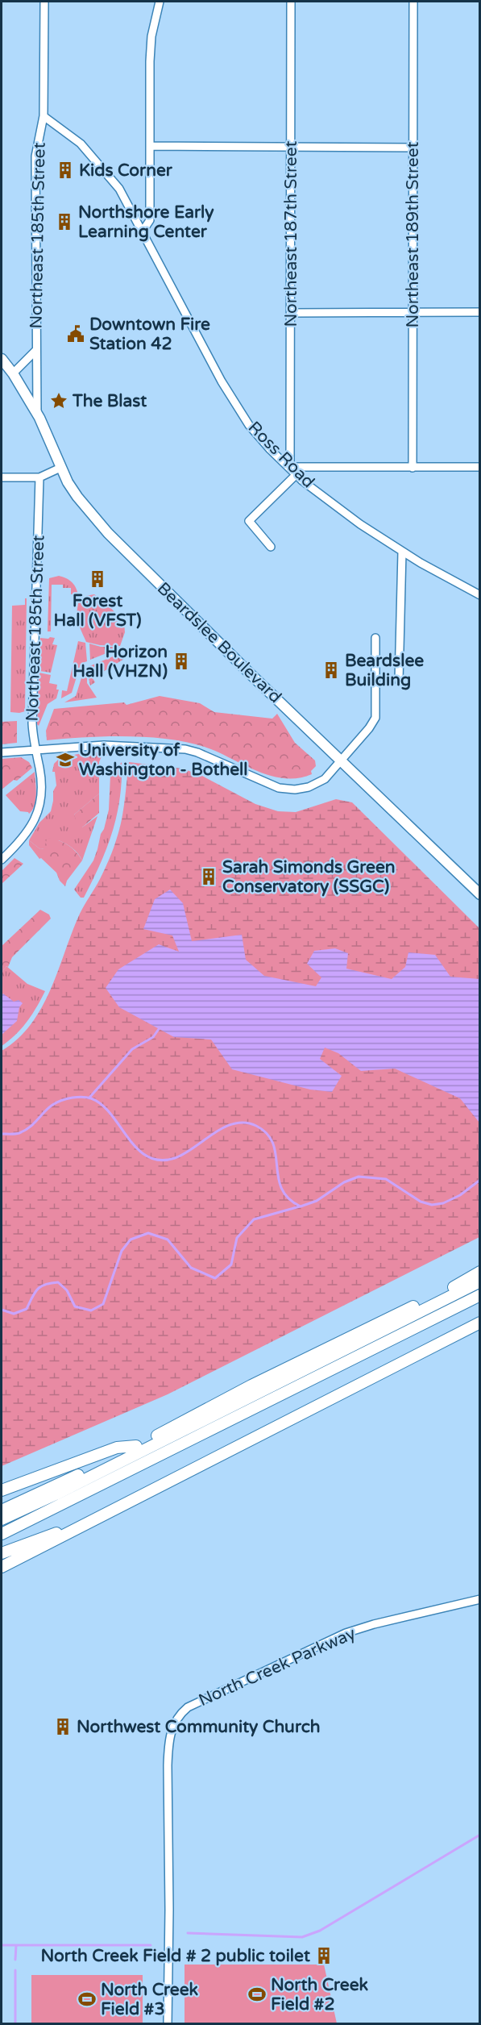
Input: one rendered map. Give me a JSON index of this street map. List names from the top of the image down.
{
  "streets": {
    "main road": ["Beardslee Boulevard"],
    "street": [
      "Northeast 187th Street",
      "Northeast 189th Street",
      "Northeast 185th Street",
      "Ross Road",
      "North Creek Parkway"
    ]
  },
  "crossings": [
    ["Northeast 187th Street", "Ross Road"],
    ["Northeast 185th Street", "Ross Road"],
    ["Northeast 185th Street", "Beardslee Boulevard"]
  ],
  "places": {
    "building": [
      "Kids Corner",
      "Northshore Early Learning Center",
      "Forest Hall (VFST)",
      "Horizon Hall (VHZN)",
      "Beardslee Building",
      "Sarah Simonds Green Conservatory (SSGC)",
      "Northwest Community Church",
      "North Creek Field # 2 public toilet"
    ],
    "public building": ["Downtown Fire Station 42"],
    "place": ["The Blast"],
    "school or university": ["University of Washington - Bothell"],
    "sports": ["North Creek Field #2", "North Creek Field #3"]
  }
}
